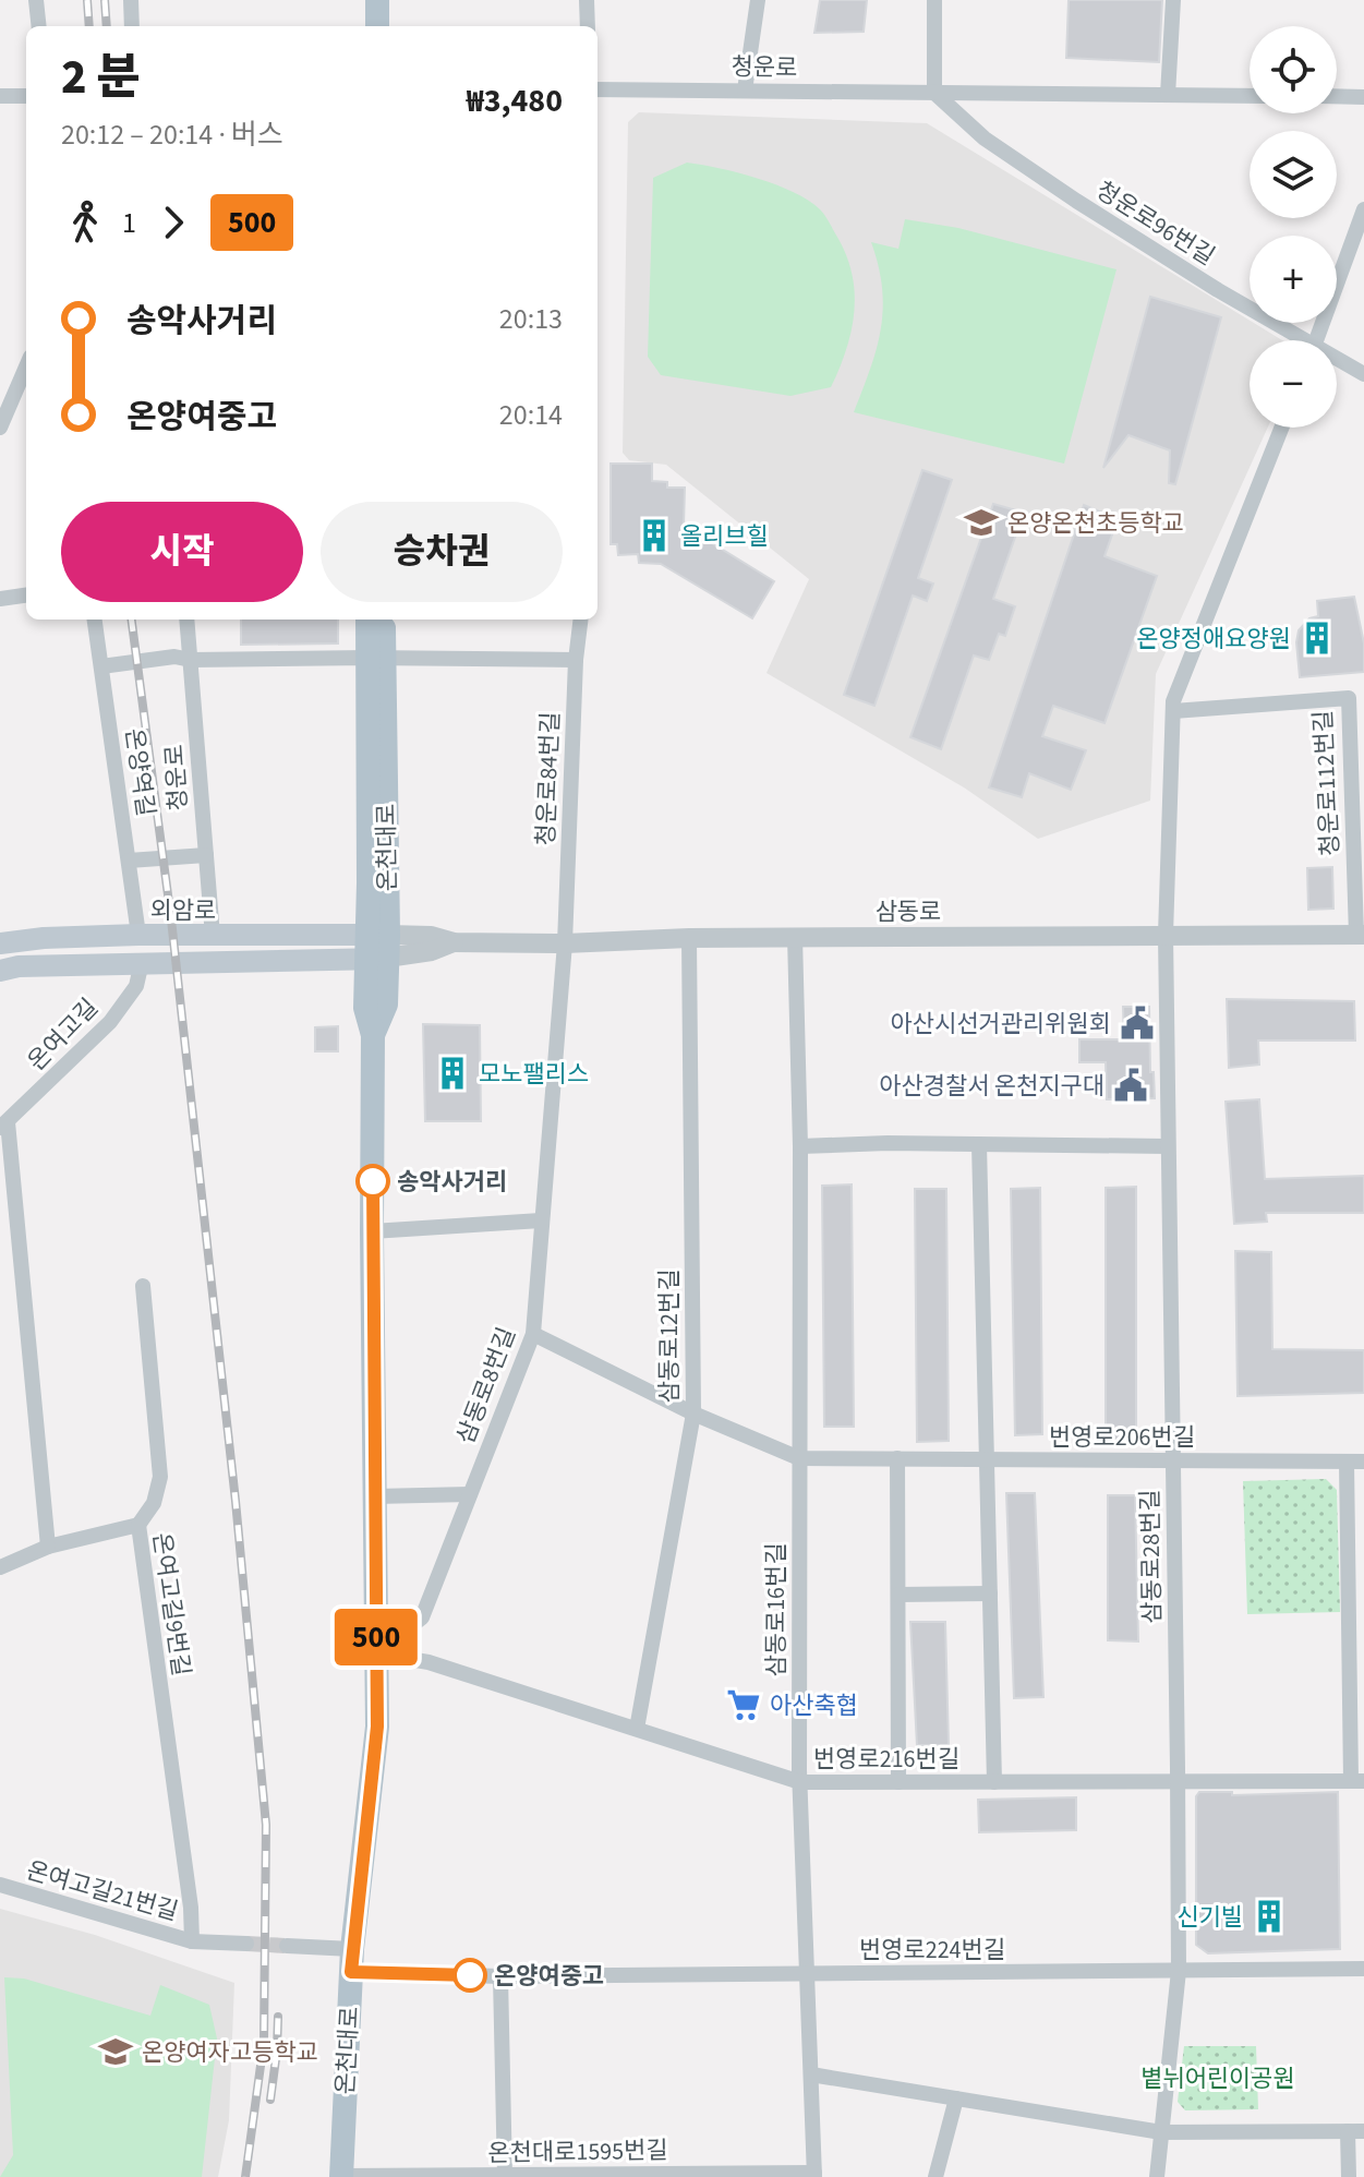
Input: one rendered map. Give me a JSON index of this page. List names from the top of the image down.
{
  "streets": {
    "main road": ["온천대로", "외암로"],
    "street": [
      "청운로",
      "청운로96번길",
      "온양역길",
      "청운로84번길",
      "청운로112번길",
      "삼동로",
      "온여고길",
      "삼동로12번길",
      "삼동로8번길",
      "번영로206번길",
      "삼동로28번길",
      "온여고길9번길",
      "삼동로16번길",
      "번영로216번길",
      "온여고길21번길",
      "번영로224번길",
      "온천대로1595번길"
    ]
  },
  "crossings": [
    ["청운로", "청운로96번길"],
    ["청운로", "외암로"],
    ["온양역길", "외암로"],
    ["청운로84번길", "삼동로"],
    ["청운로84번길", "삼동로8번길"],
    ["청운로112번길", "삼동로"],
    ["온천대로", "외암로"],
    ["온천대로", "삼동로"],
    ["온천대로", "삼동로8번길"],
    ["온천대로", "번영로216번길"],
    ["온천대로", "번영로224번길"],
    ["온천대로", "온천대로1595번길"],
    ["외암로", "삼동로"],
    ["삼동로", "삼동로12번길"],
    ["삼동로", "삼동로8번길"],
    ["삼동로", "삼동로28번길"],
    ["삼동로", "삼동로16번길"],
    ["삼동로12번길", "번영로206번길"],
    ["삼동로12번길", "번영로216번길"],
    ["삼동로8번길", "번영로206번길"],
    ["삼동로8번길", "번영로216번길"],
    ["번영로206번길", "삼동로28번길"],
    ["번영로206번길", "삼동로16번길"],
    ["삼동로28번길", "번영로216번길"],
    ["삼동로28번길", "번영로224번길"],
    ["온여고길9번길", "온여고길21번길"],
    ["삼동로16번길", "번영로216번길"],
    ["삼동로16번길", "번영로224번길"],
    ["삼동로16번길", "온천대로1595번길"]
  ],
  "parks": ["볕뉘어린이공원"],
  "places": {
    "school or university": ["온양온천초등학교", "온양여자고등학교"],
    "building": [
      "올리브힐",
      "온양정애요양원",
      "모노팰리스",
      "신기빌"
    ],
    "public building": ["아산시선거관리위원회", "아산경찰서 온천지구대"],
    "other": ["송악사거리", "온양여중고"],
    "supermarket": ["아산축협"]
  },
  "lines": ["bus line 500"],
  "page": {
    "on_map": "500",
    "map_buttons": ["+", "−"],
    "heading": ["2 분", "20:12 – 20:14 · 버스", "₩3,480"],
    "legs": ["1", "500"],
    "list": [
      {
        "name": "송악사거리",
        "value": "20:13"
      },
      {
        "name": "온양여중고",
        "value": "20:14"
      }
    ],
    "buttons": ["시작", "승차권"]
  }
}
